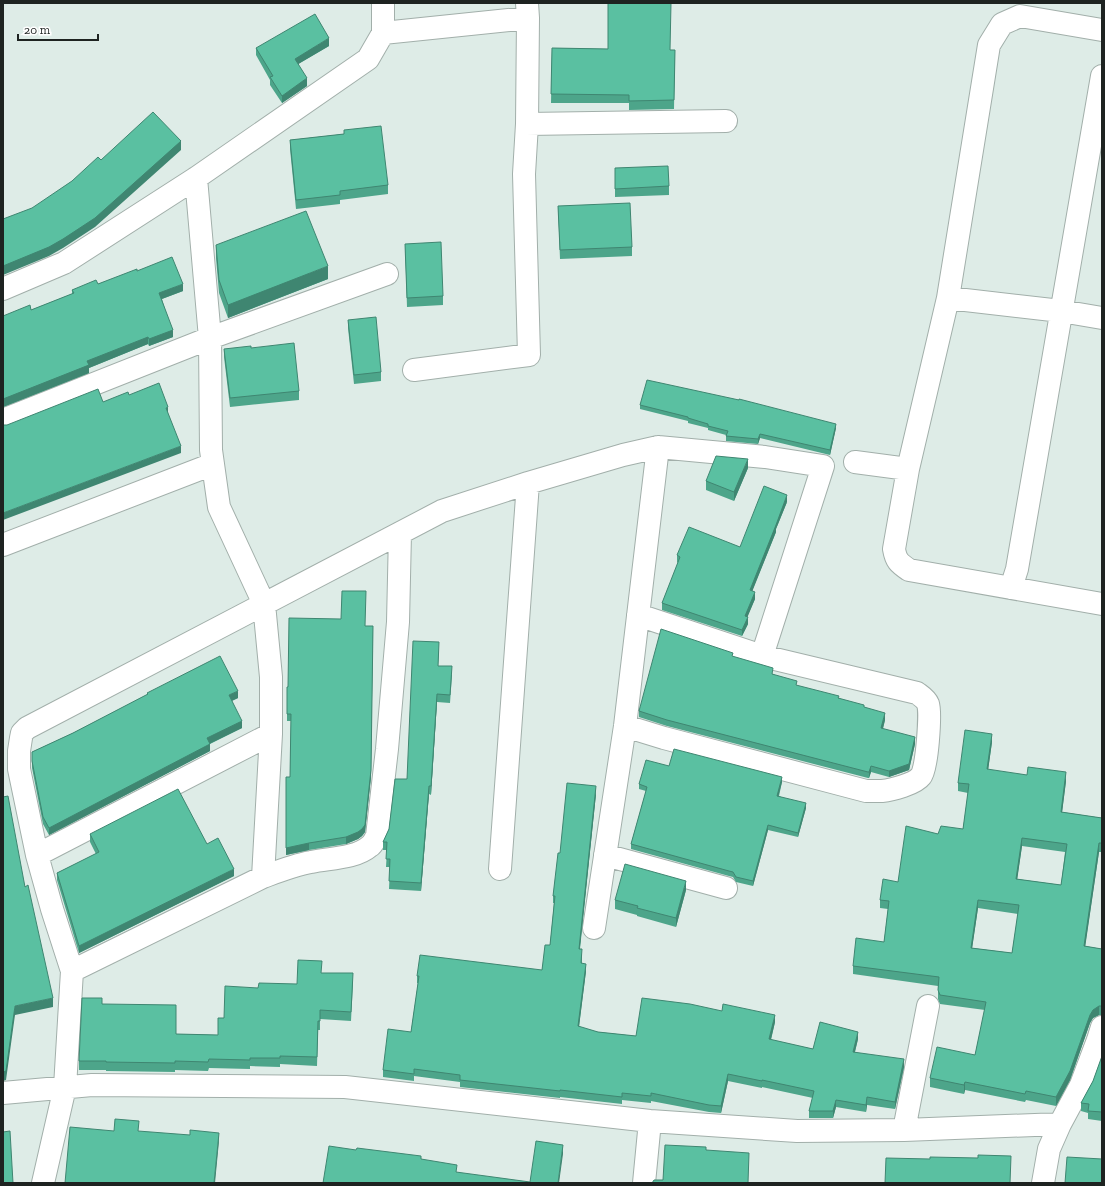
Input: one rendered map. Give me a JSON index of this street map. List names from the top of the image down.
{
  "scale_bar": "20 m"
}
